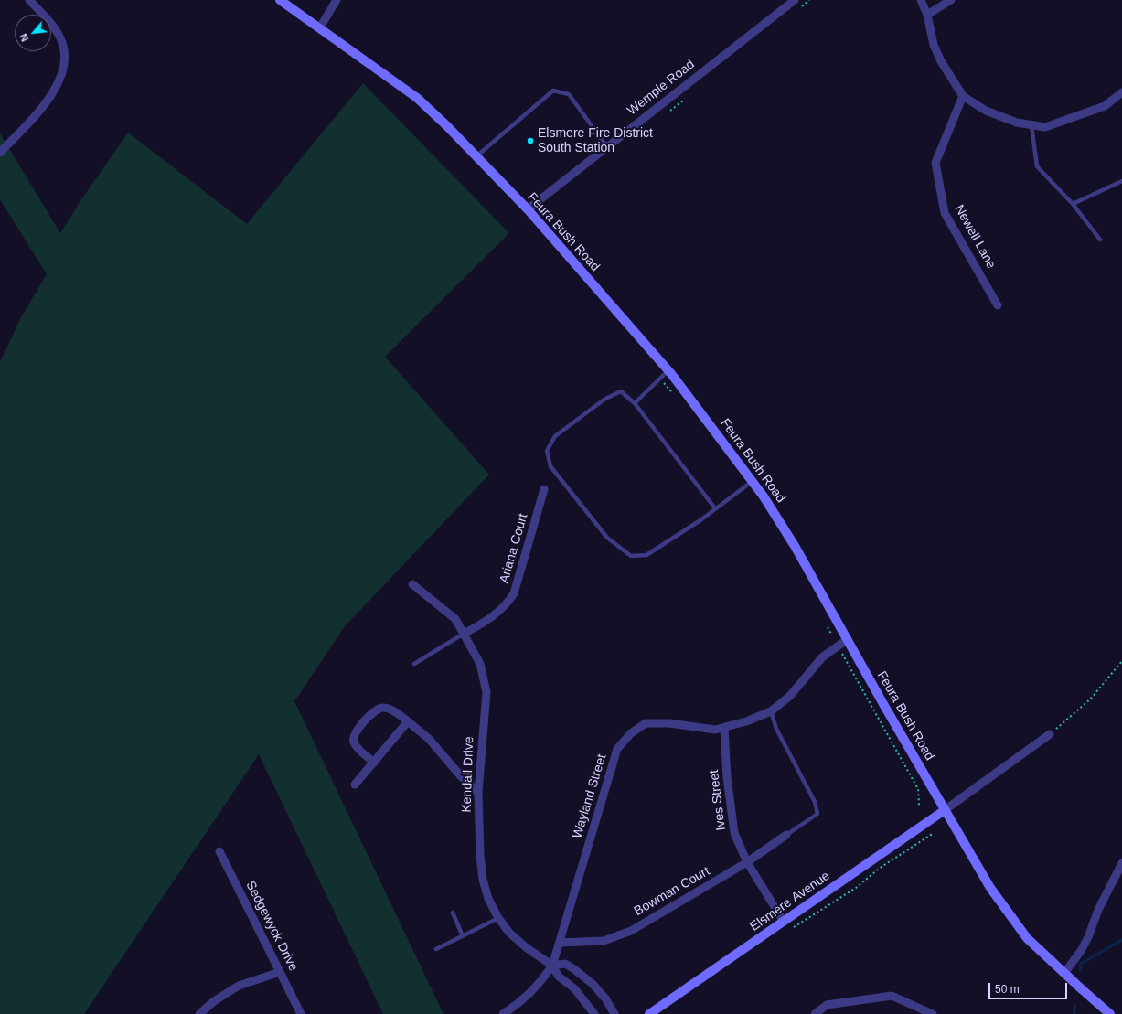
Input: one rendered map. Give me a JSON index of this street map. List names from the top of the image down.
{
  "streets": {
    "main road": ["Feura Bush Road", "Elsmere Avenue"],
    "street": [
      "Wemple Road",
      "Newell Lane",
      "Ariana Court",
      "Kendall Drive",
      "Wayland Street",
      "Ives Street",
      "Bowman Court",
      "Sedgewyck Drive"
    ]
  },
  "crossings": [
    ["Wemple Road", "Feura Bush Road"],
    ["Feura Bush Road", "Wayland Street"],
    ["Feura Bush Road", "Elsmere Avenue"],
    ["Ariana Court", "Kendall Drive"],
    ["Kendall Drive", "Wayland Street"],
    ["Wayland Street", "Ives Street"],
    ["Wayland Street", "Bowman Court"],
    ["Ives Street", "Bowman Court"],
    ["Ives Street", "Elsmere Avenue"]
  ],
  "places": ["Elsmere Fire District South Station"],
  "scale_bar": "50 m",
  "north": "bottom left"
}
